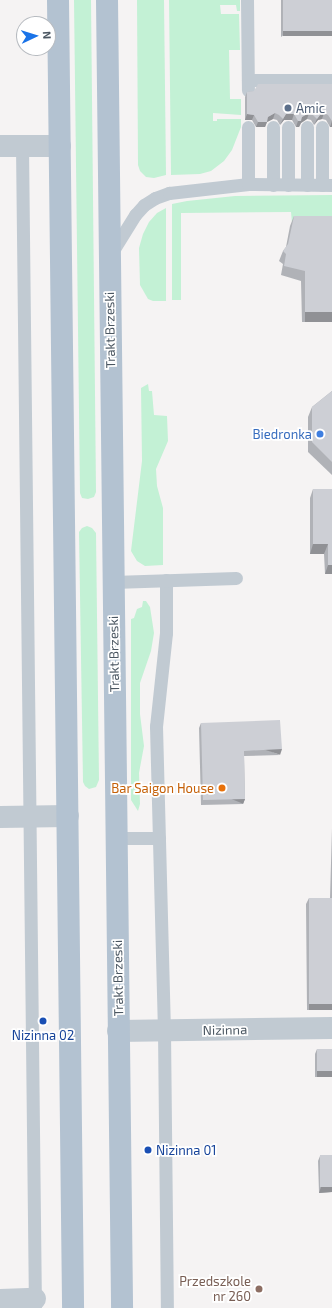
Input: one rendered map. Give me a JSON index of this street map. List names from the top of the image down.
{
  "streets": {
    "main road": ["Trakt Brzeski"],
    "street": ["Nizinna"]
  },
  "crossings": [
    ["Trakt Brzeski", "Nizinna"]
  ],
  "places": [
    "Amic",
    "Biedronka",
    "Bar Saigon House",
    "Nizinna 02",
    "Nizinna 01",
    "Przedszkole nr 260"
  ],
  "north": "right"
}
